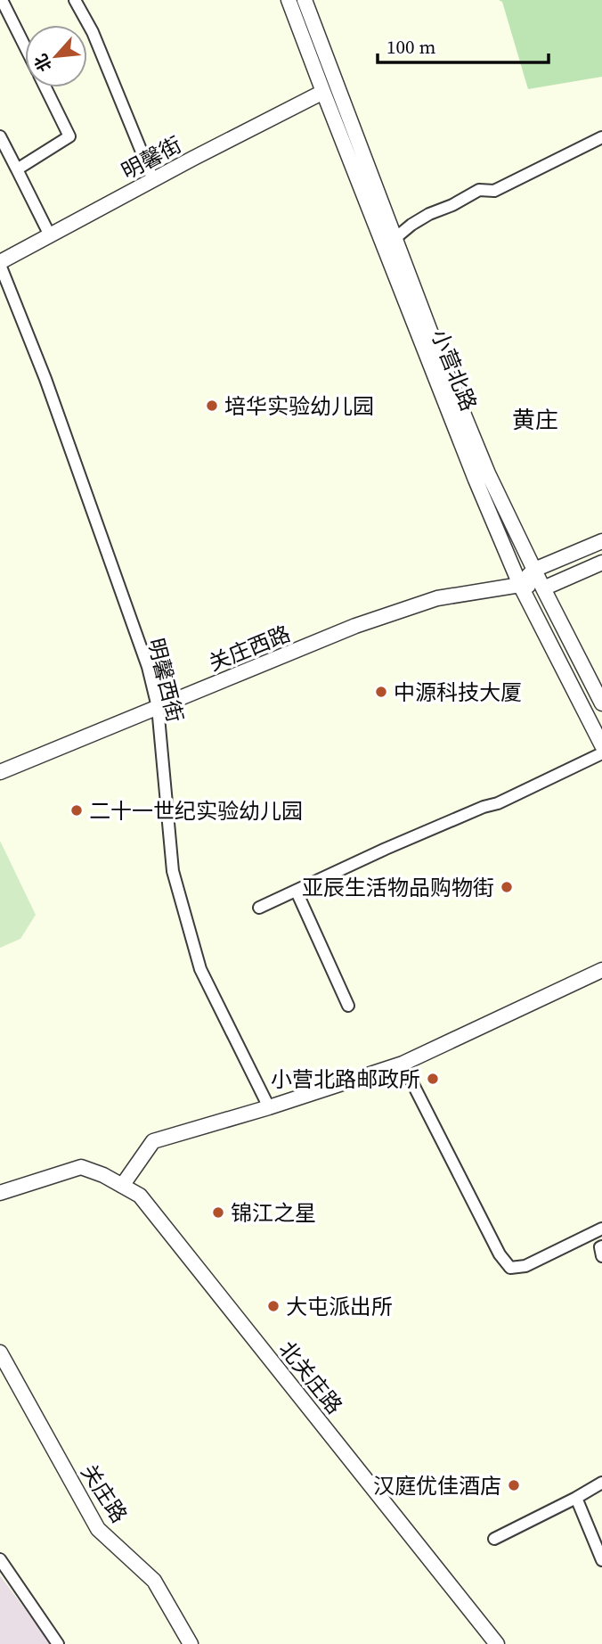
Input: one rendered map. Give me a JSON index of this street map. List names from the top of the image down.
{
  "streets": {
    "street": [
      "明馨街",
      "小营北路",
      "关庄西路",
      "明馨西街",
      "北关庄路",
      "关庄路"
    ]
  },
  "crossings": [
    ["明馨街", "小营北路"],
    ["明馨街", "明馨西街"],
    ["小营北路", "关庄西路"],
    ["关庄西路", "明馨西街"]
  ],
  "districts": ["黄庄"],
  "places": [
    "培华实验幼儿园",
    "中源科技大厦",
    "二十一世纪实验幼儿园",
    "亚辰生活物品购物街",
    "小营北路邮政所",
    "锦江之星",
    "大屯派出所",
    "汉庭优佳酒店"
  ],
  "scale_bar": "100 m",
  "north": "bottom left"
}
